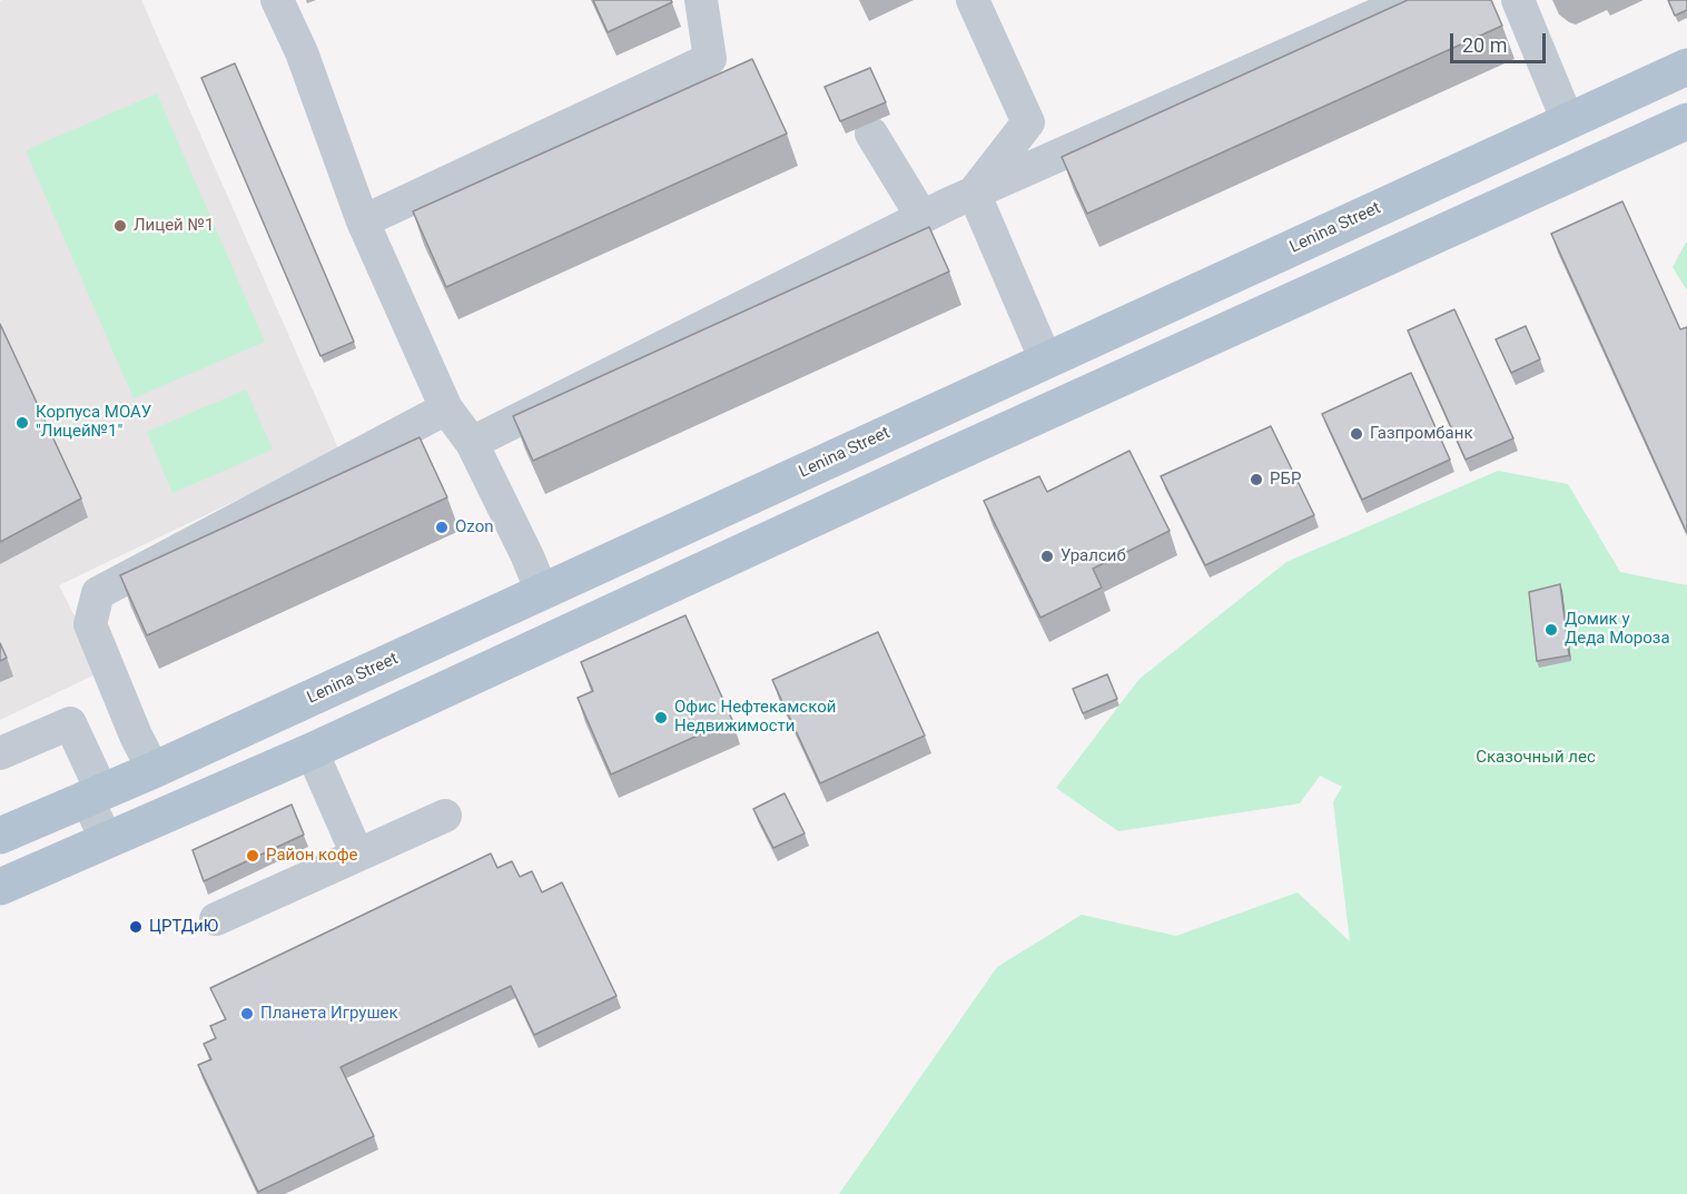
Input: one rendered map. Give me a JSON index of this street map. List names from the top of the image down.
{
  "streets": {
    "main road": ["Lenina Street"]
  },
  "parks": ["Сказочный лес"],
  "places": [
    "Лицей №1",
    "Корпуса МОАУ \"Лицей№1\"",
    "Газпромбанк",
    "РБР",
    "Ozon",
    "Уралсиб",
    "Домик у Деда Мороза",
    "Офис Нефтекамской Недвижимости",
    "Район кофе",
    "ЦРТДиЮ",
    "Планета Игрушек"
  ],
  "scale_bar": "20 m"
}
